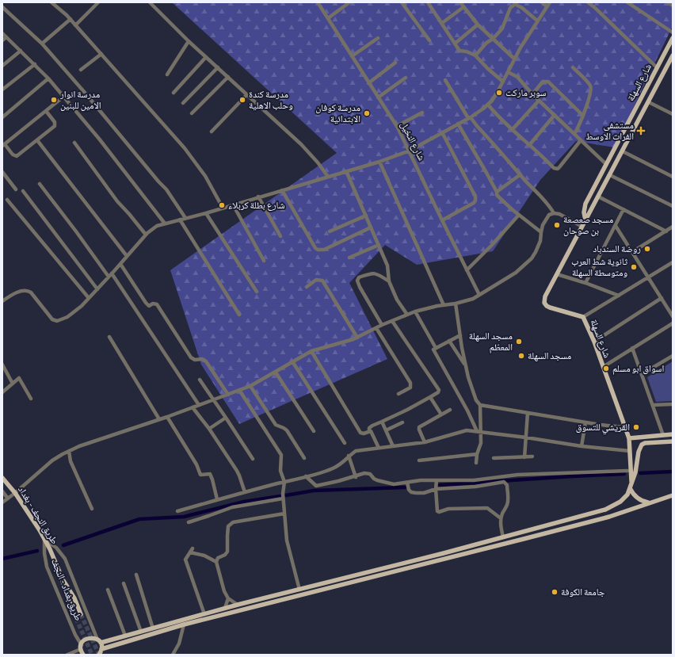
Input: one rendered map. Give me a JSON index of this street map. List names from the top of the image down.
{
  "streets": {
    "main road": ["شارع السهلة", "طريق النجف - بغداد", "طريق بغداد - النجف"],
    "street": ["شارع النخيل"]
  },
  "crossings": [
    ["طريق النجف - بغداد", "طريق بغداد - النجف"]
  ],
  "places": {
    "other": [
      "سوبر ماركت",
      "مدرسة انوار الامين للبنين",
      "مدرسة كندة وحلب الاهلية",
      "مدرسة كوفان الابتدائية",
      "شارع بطلة كربلاء",
      "مسجد صعصعة بن صوحان",
      "روضة السندباد",
      "ثانوية شط العرب ومتوسطة السهلة",
      "مسجد السهلة المعظم",
      "مسجد السهلة",
      "اسواق ابو مسلم",
      "القريشي للتسوق",
      "جامعة الكوفة"
    ],
    "health": ["مستشفى الفرات الاوسط"]
  }
}
